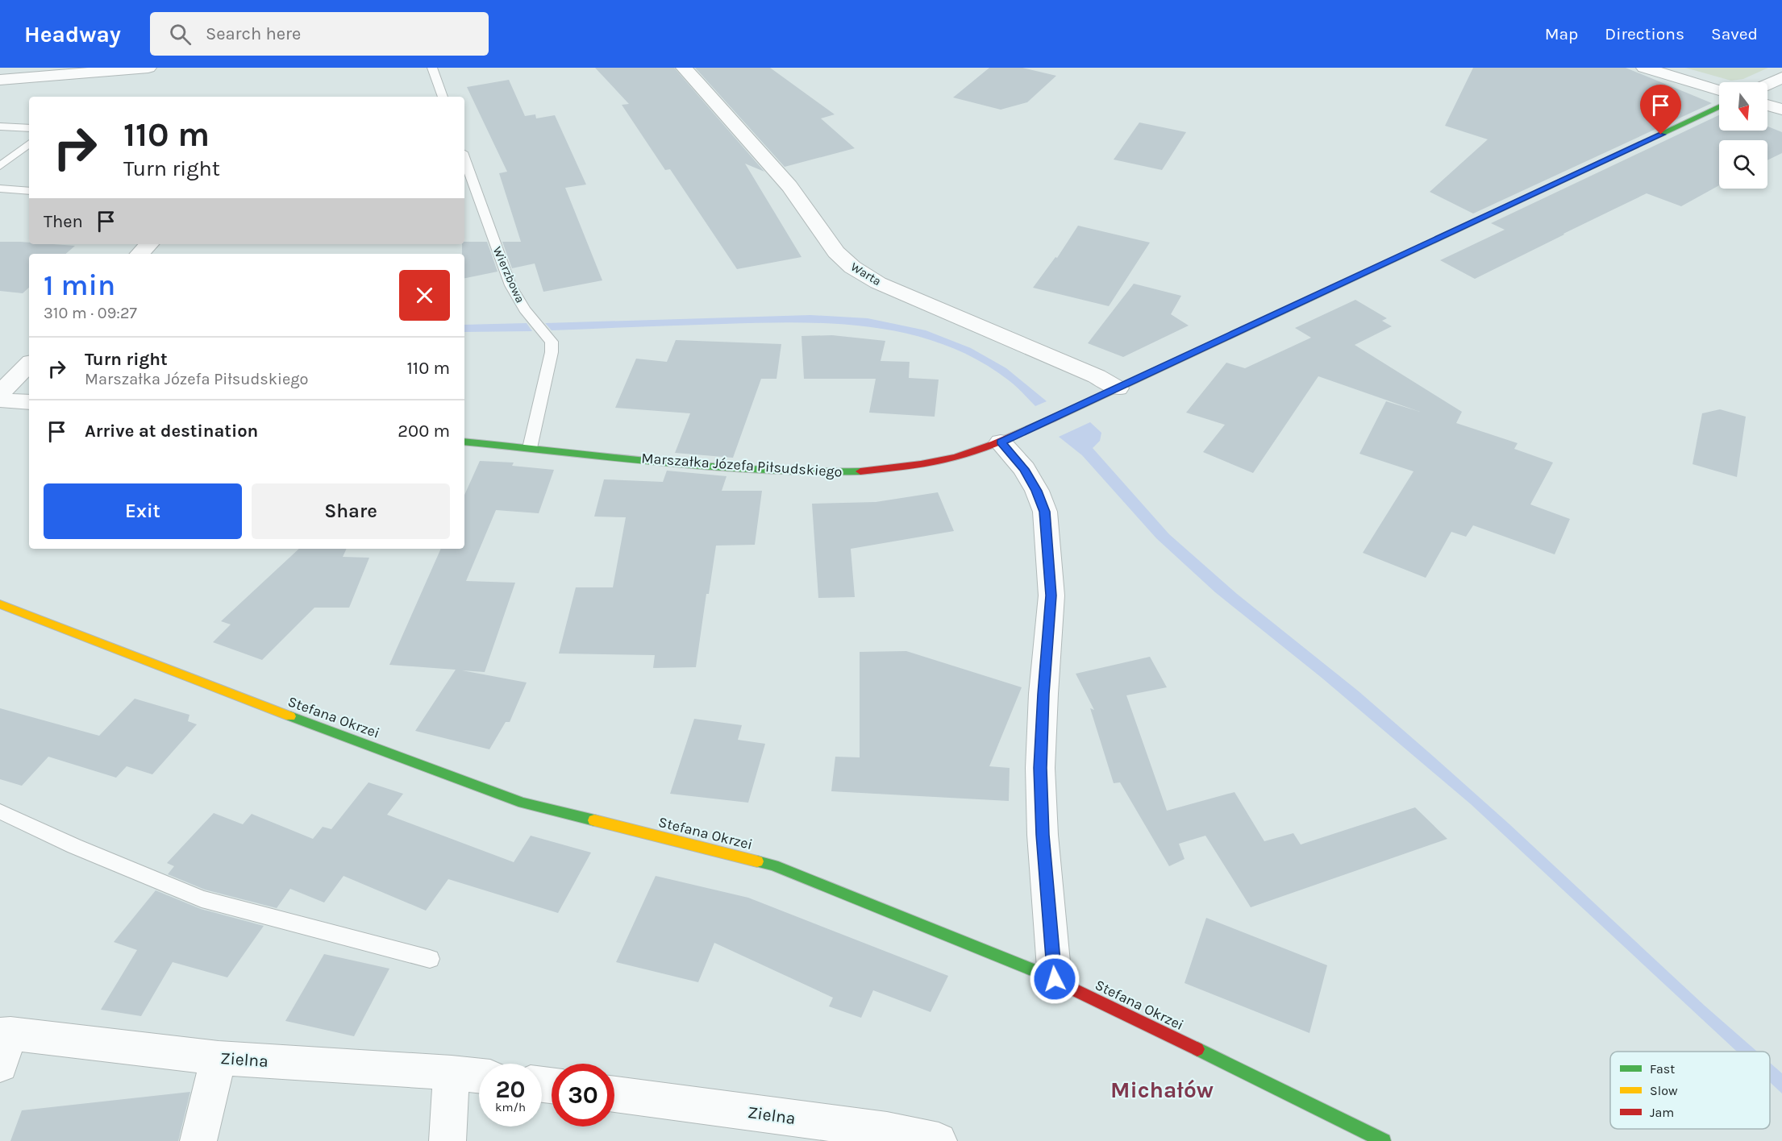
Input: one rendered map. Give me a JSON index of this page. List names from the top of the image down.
{
  "streets": {
    "street": [
      "Warta",
      "Marszałka Józefa Piłsudskiego",
      "Stefana Okrzei",
      "Zielna"
    ],
    "lane": ["Wierzbowa"]
  },
  "crossings": [
    ["Warta", "Marszałka Józefa Piłsudskiego"],
    ["Wierzbowa", "Marszałka Józefa Piłsudskiego"]
  ],
  "districts": ["Michałów"],
  "legend": ["Fast", "Slow", "Jam"],
  "north": "bottom",
  "page": {
    "header": "Headway",
    "search": "Search here",
    "nav": ["Map", "Directions", "Saved"],
    "turn": ["110 m", "Turn right"],
    "then": "Then",
    "heading": ["1 min", "310 m · 09:27"],
    "list": [
      {
        "name": "Turn right",
        "note": "Marszałka Józefa Piłsudskiego",
        "value": "110 m"
      },
      {
        "name": "Arrive at destination",
        "value": "200 m"
      }
    ],
    "buttons": ["Exit", "Share"],
    "speed": "20 km/h",
    "limit": "30"
  }
}
